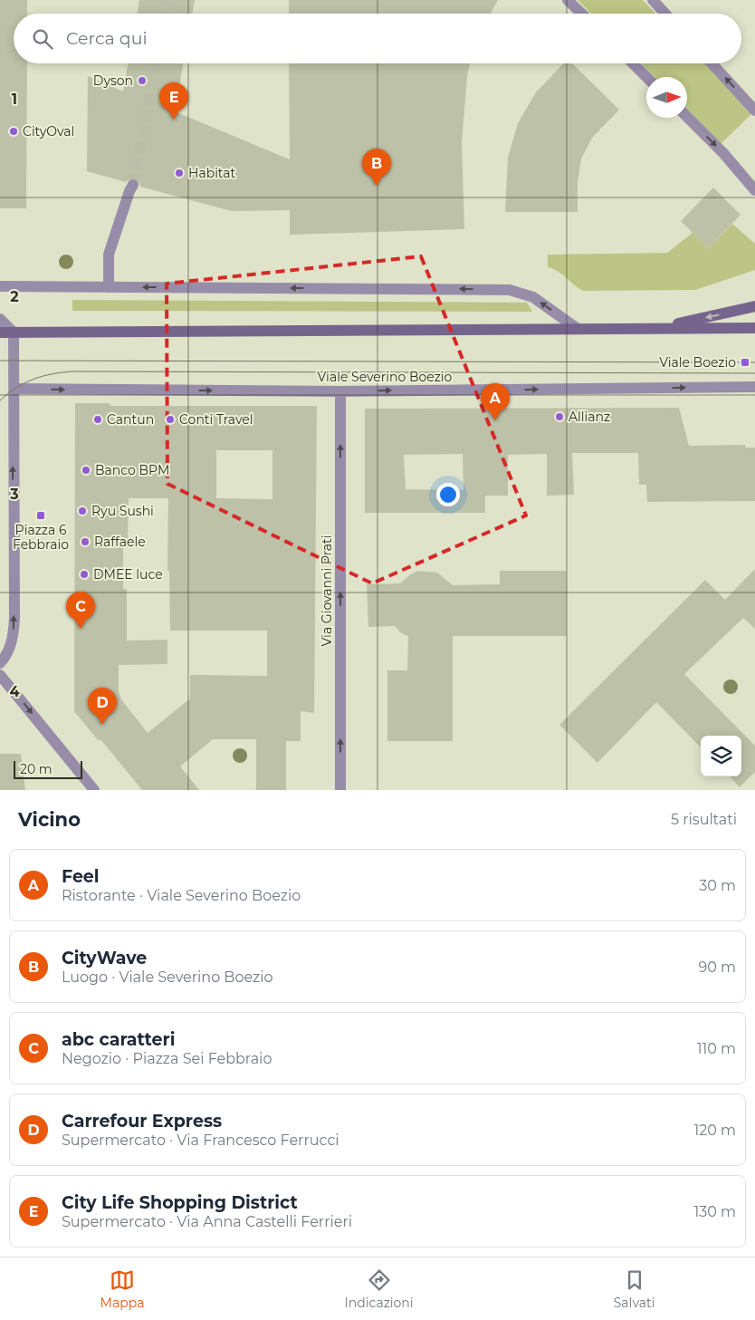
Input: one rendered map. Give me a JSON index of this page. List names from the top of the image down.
{
  "streets": {
    "street": ["Viale Severino Boezio", "Via Giovanni Prati"]
  },
  "crossings": [
    ["Viale Severino Boezio", "Via Giovanni Prati"]
  ],
  "one_way": ["Viale Severino Boezio", "Via Giovanni Prati"],
  "places": {
    "other": [
      "Dyson",
      "CityOval",
      "Habitat",
      "Allianz",
      "Cantun",
      "Conti Travel",
      "Banco BPM",
      "Ryu Sushi",
      "Raffaele",
      "DMEE luce"
    ],
    "transit": ["Viale Boezio", "Piazza 6 Febbraio"]
  },
  "scale_bar": "20 m",
  "north": "right",
  "page": {
    "search": "Cerca qui",
    "pins": [
      "E",
      "B",
      "A",
      "C",
      "D"
    ],
    "scale": "20 m",
    "heading": ["Vicino", "5 risultati"],
    "list": [
      {
        "mark": "A",
        "name": "Feel",
        "note": "Ristorante · Viale Severino Boezio",
        "value": "30 m"
      },
      {
        "mark": "B",
        "name": "CityWave",
        "note": "Luogo · Viale Severino Boezio",
        "value": "90 m"
      },
      {
        "mark": "C",
        "name": "abc caratteri",
        "note": "Negozio · Piazza Sei Febbraio",
        "value": "110 m"
      },
      {
        "mark": "D",
        "name": "Carrefour Express",
        "note": "Supermercato · Via Francesco Ferrucci",
        "value": "120 m"
      },
      {
        "mark": "E",
        "name": "City Life Shopping District",
        "note": "Supermercato · Via Anna Castelli Ferrieri",
        "value": "130 m"
      }
    ],
    "nav": ["Mappa", "Indicazioni", "Salvati"]
  },
  "grid": {
    "rows": [
      "1",
      "2",
      "3",
      "4"
    ]
  }
}
